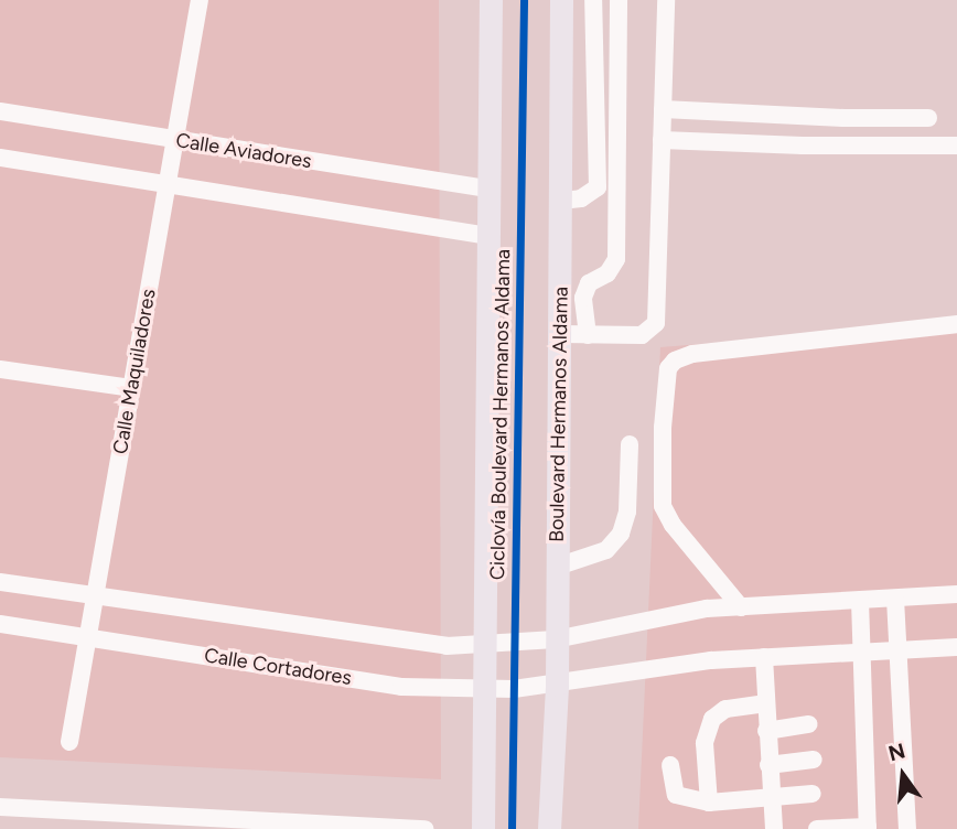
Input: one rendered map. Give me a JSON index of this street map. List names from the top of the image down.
{
  "streets": {
    "main road": ["Boulevard Hermanos Aldama"],
    "lane": ["Calle Aviadores", "Calle Maquiladores", "Calle Cortadores"],
    "cycle path": ["Ciclovía Boulevard Hermanos Aldama"]
  },
  "crossings": [
    ["Calle Aviadores", "Calle Maquiladores"],
    ["Calle Maquiladores", "Calle Cortadores"],
    ["Boulevard Hermanos Aldama", "Calle Cortadores"]
  ],
  "north": "top"
}
